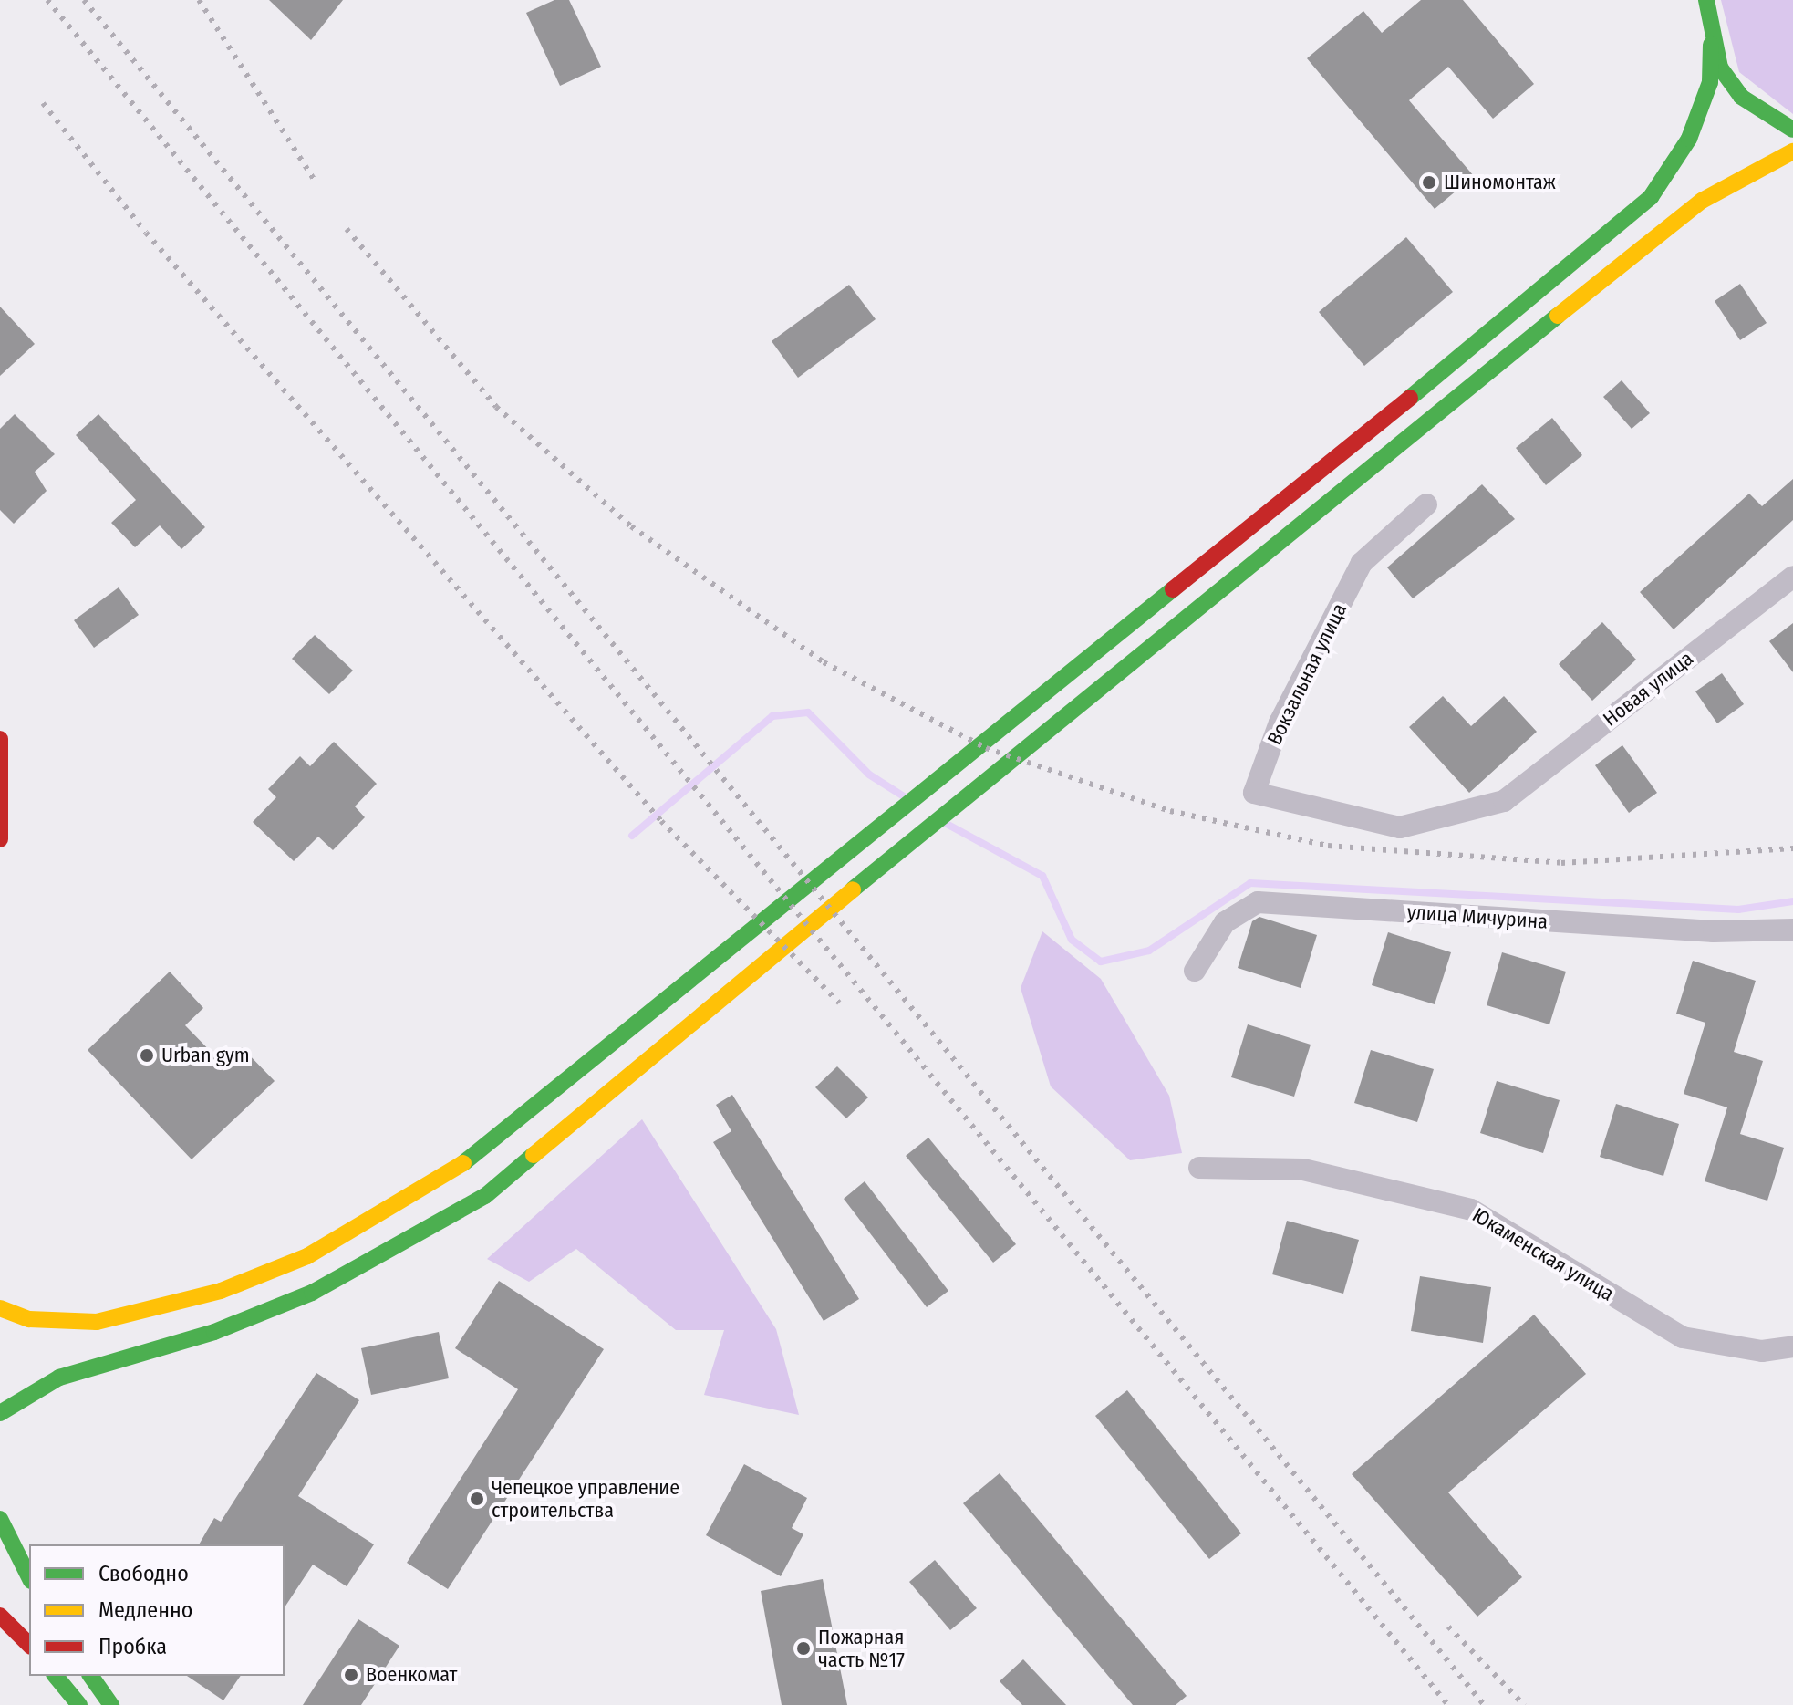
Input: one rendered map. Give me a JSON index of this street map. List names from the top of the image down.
{
  "streets": {
    "street": [
      "Вокзальная улица",
      "Новая улица",
      "улица Мичурина",
      "Юкаменская улица"
    ]
  },
  "crossings": [
    ["Вокзальная улица", "Новая улица"]
  ],
  "places": [
    "Шиномонтаж",
    "Urban gym",
    "Чепецкое управление строительства",
    "Пожарная часть №17",
    "Военкомат"
  ],
  "legend": ["Свободно", "Медленно", "Пробка"]
}
